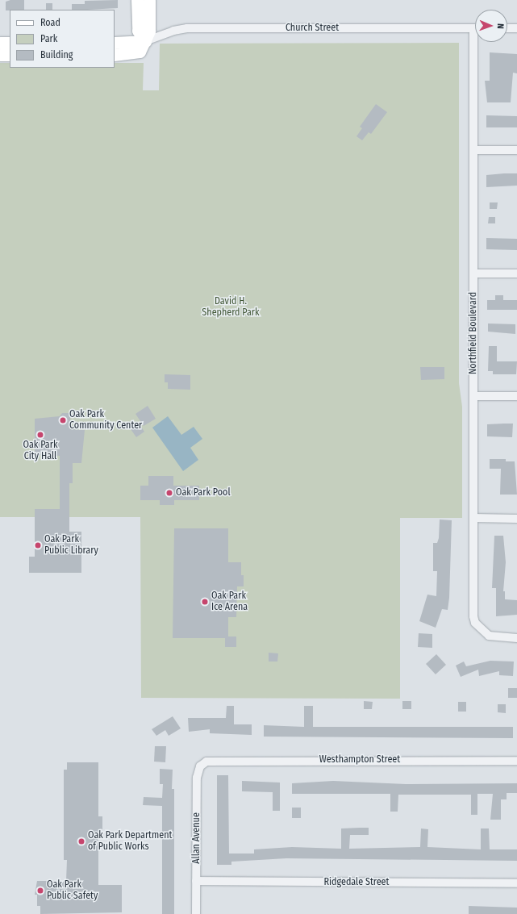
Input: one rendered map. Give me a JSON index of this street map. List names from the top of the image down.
{
  "streets": {
    "street": [
      "Church Street",
      "Northfield Boulevard",
      "Westhampton Street",
      "Allan Avenue",
      "Ridgedale Street"
    ]
  },
  "crossings": [
    ["Westhampton Street", "Allan Avenue"],
    ["Allan Avenue", "Ridgedale Street"]
  ],
  "parks": ["David H. Shepherd Park"],
  "places": [
    "Oak Park Community Center",
    "Oak Park City Hall",
    "Oak Park Pool",
    "Oak Park Public Library",
    "Oak Park Ice Arena",
    "Oak Park Department of Public Works",
    "Oak Park Public Safety"
  ],
  "legend": ["Road", "Park", "Building"],
  "north": "right"
}
